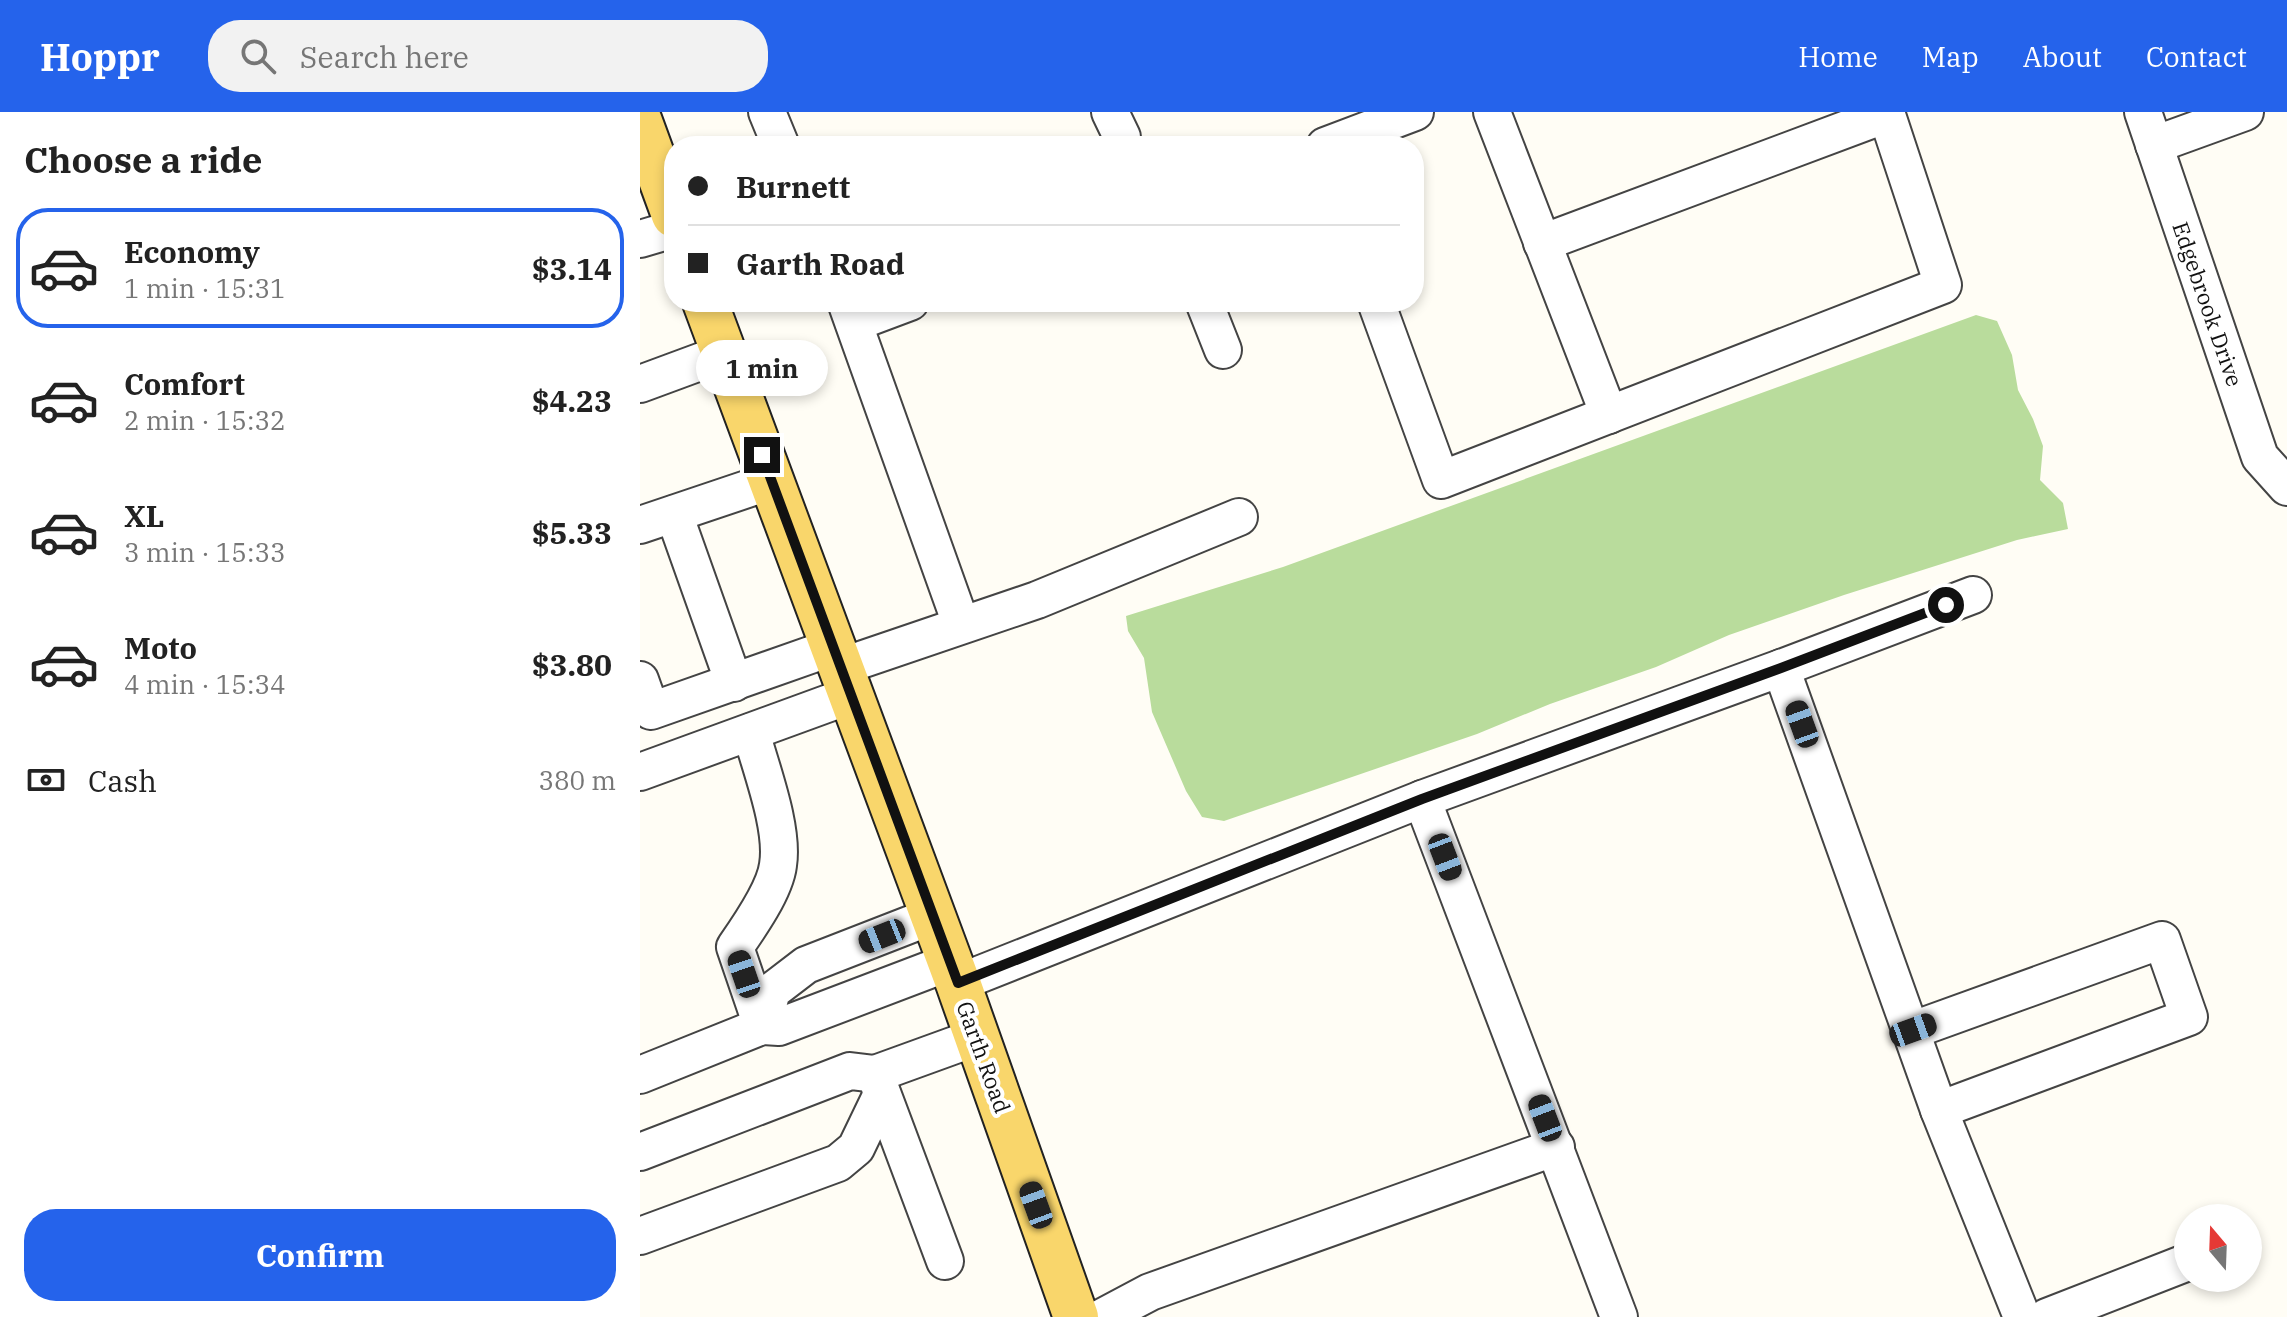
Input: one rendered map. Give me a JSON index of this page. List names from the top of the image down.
{
  "streets": {
    "main road": ["Garth Road"],
    "street": ["Edgebrook Drive"]
  },
  "north": "top",
  "page": {
    "header": "Hoppr",
    "search": "Search here",
    "nav": [
      "Home",
      "Map",
      "About",
      "Contact"
    ],
    "heading": "Choose a ride",
    "banner": ["Burnett", "Garth Road"],
    "list": [
      {
        "name": "Economy",
        "note": "1 min · 15:31",
        "value": "$3.14"
      },
      {
        "name": "Comfort",
        "note": "2 min · 15:32",
        "value": "$4.23"
      },
      {
        "name": "XL",
        "note": "3 min · 15:33",
        "value": "$5.33"
      },
      {
        "name": "Moto",
        "note": "4 min · 15:34",
        "value": "$3.80"
      }
    ],
    "bubble": "1 min",
    "pay": ["Cash", "380 m"],
    "buttons": "Confirm"
  }
}
